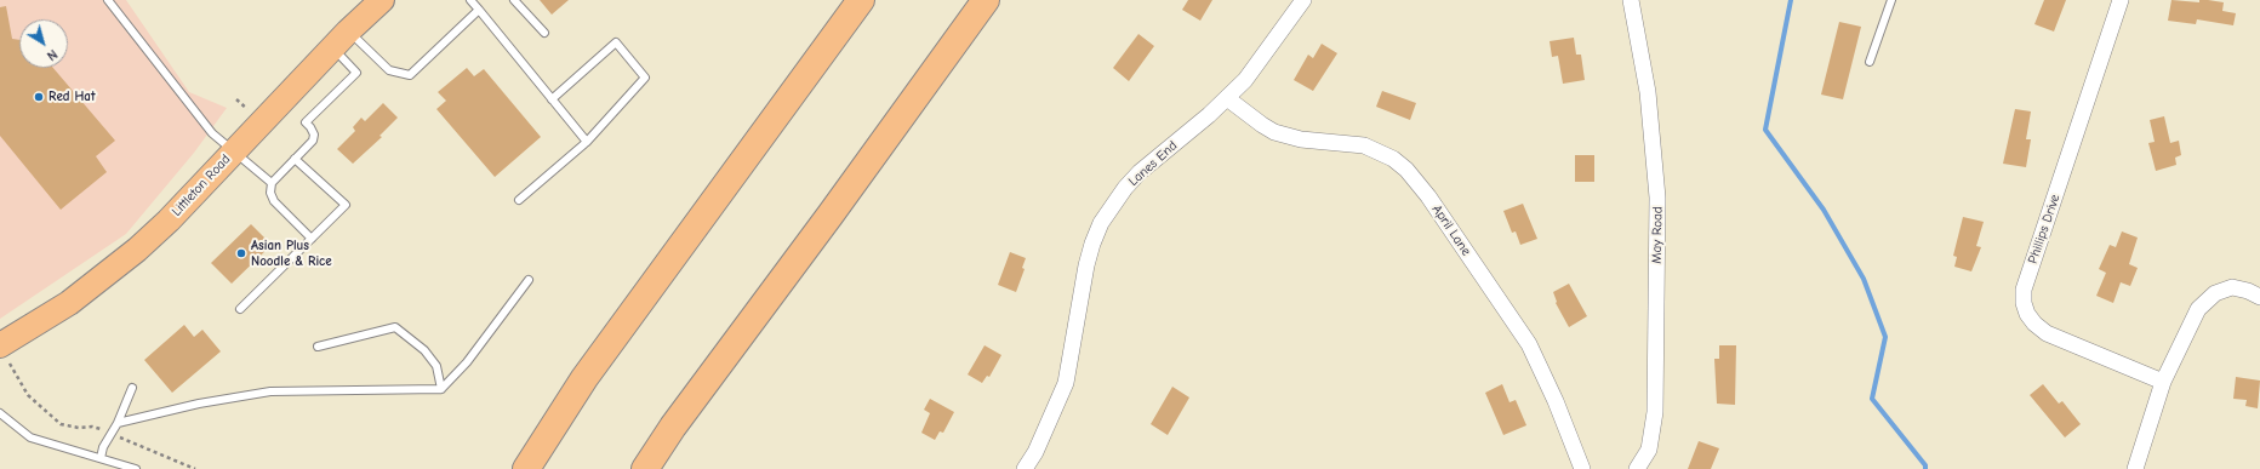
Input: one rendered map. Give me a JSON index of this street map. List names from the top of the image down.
{
  "streets": {
    "main road": ["Littleton Road"],
    "street": [
      "Lanes End",
      "Phillips Drive",
      "April Lane",
      "May Road"
    ]
  },
  "crossings": [
    ["Lanes End", "April Lane"]
  ],
  "places": ["Red Hat", "Asian Plus Noodle & Rice"],
  "north": "bottom right"
}
